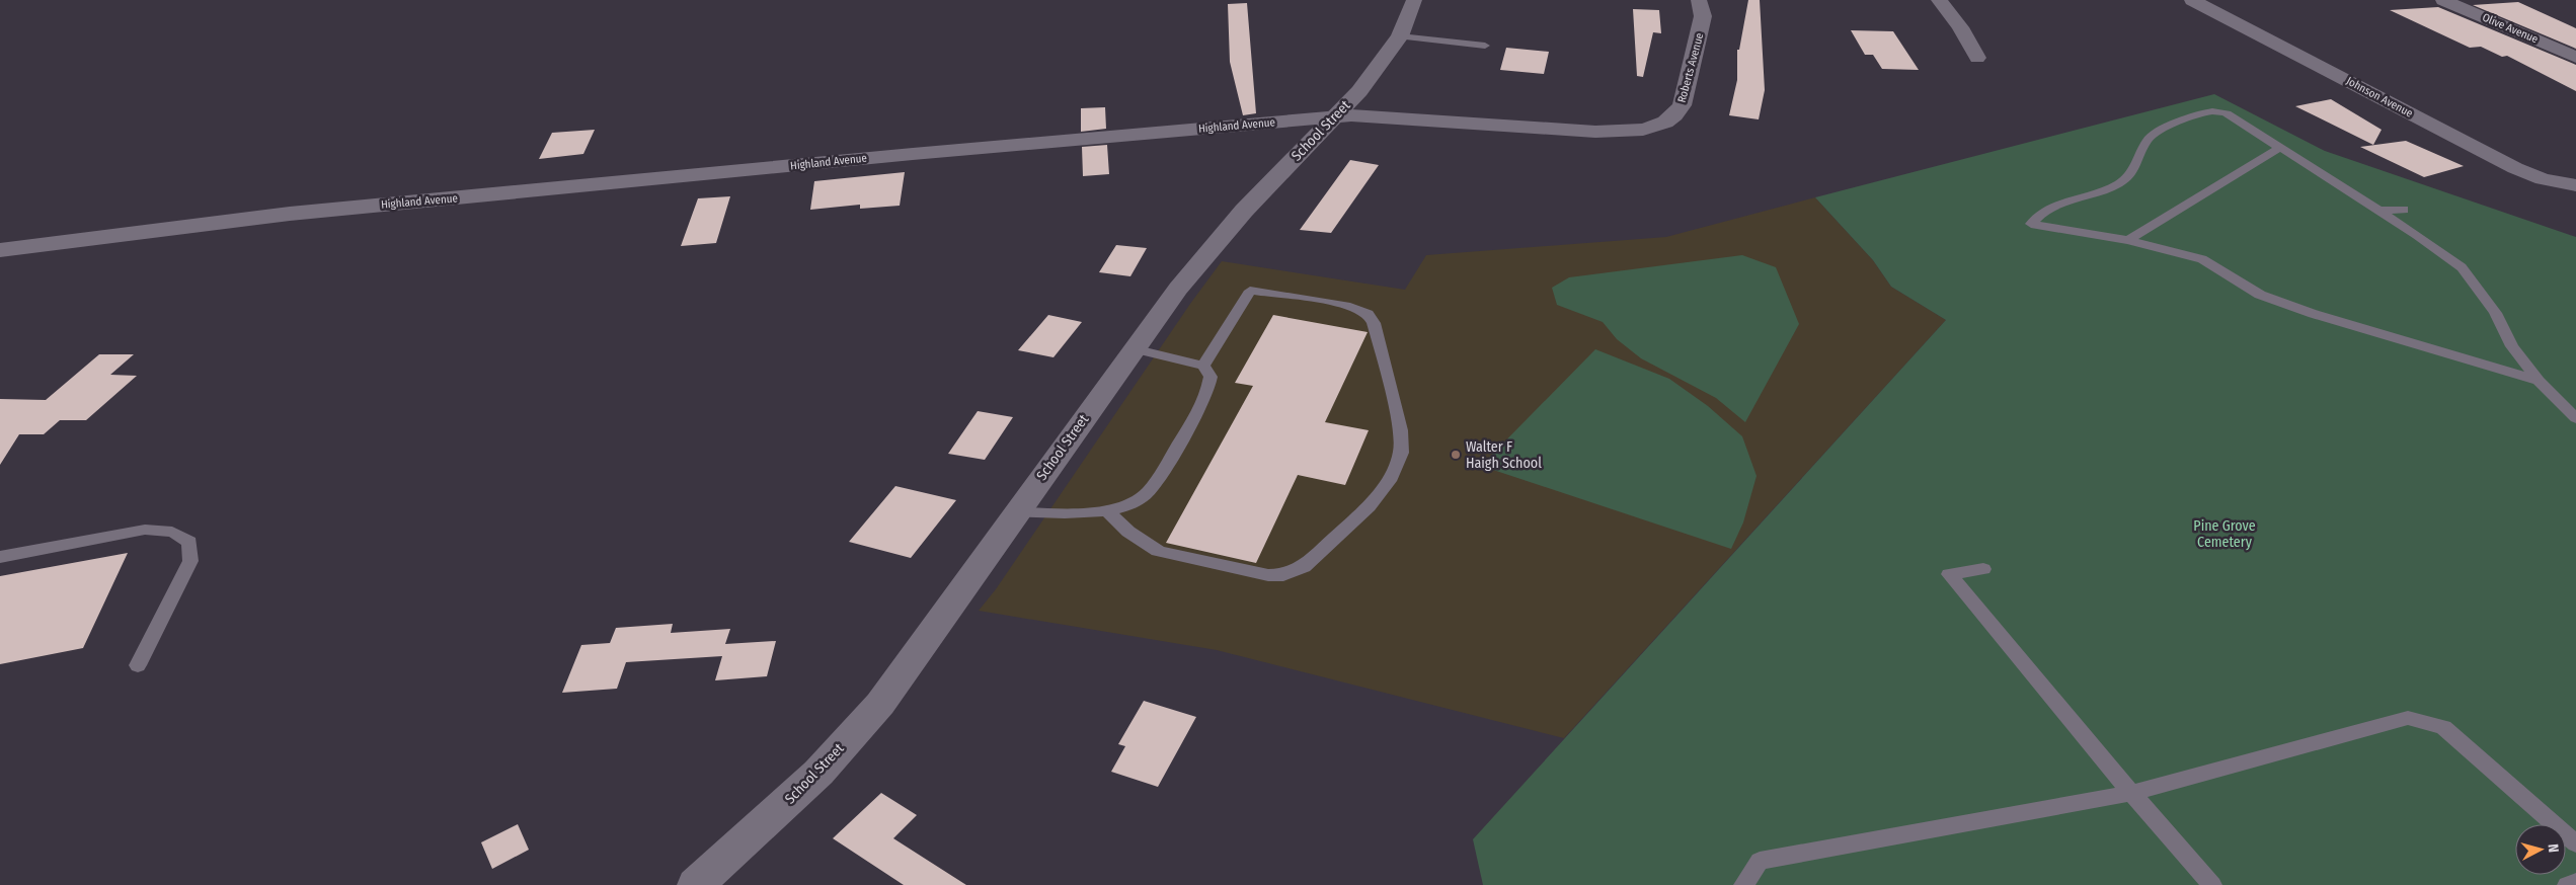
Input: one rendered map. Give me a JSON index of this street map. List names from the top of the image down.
{
  "streets": {
    "street": [
      "Olive Avenue",
      "Roberts Avenue",
      "Johnson Avenue",
      "Highland Avenue",
      "School Street"
    ]
  },
  "crossings": [
    ["Roberts Avenue", "Highland Avenue"],
    ["Highland Avenue", "School Street"]
  ],
  "parks": ["Pine Grove Cemetery"],
  "places": ["Walter F Haigh School"],
  "north": "right"
}
